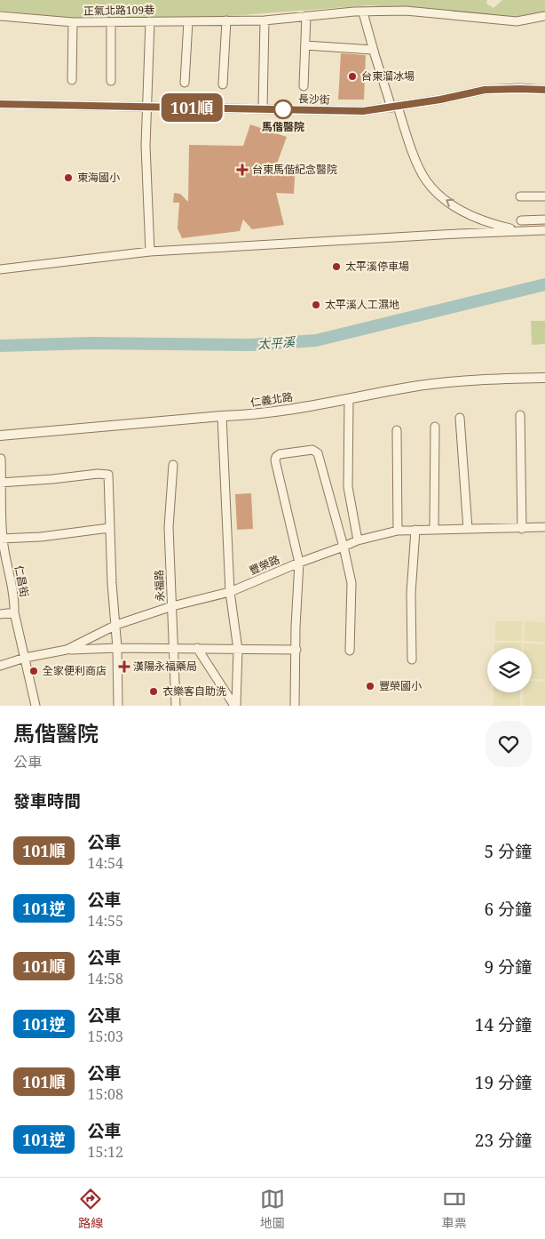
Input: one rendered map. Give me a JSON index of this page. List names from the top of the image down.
{
  "streets": {
    "street": [
      "正氣北路109巷",
      "長沙街",
      "仁義北路",
      "豐榮路",
      "仁昌街",
      "永福路"
    ]
  },
  "crossings": [
    ["豐榮路", "仁昌街"],
    ["豐榮路", "永福路"]
  ],
  "water": ["太平溪"],
  "places": {
    "other": [
      "台東溜冰場",
      "馬偕醫院",
      "東海國小",
      "太平溪停車場",
      "太平溪人工濕地",
      "全家便利商店",
      "豐榮國小",
      "衣樂客自助洗"
    ],
    "health": ["台東馬偕紀念醫院", "漢陽永福藥局"]
  },
  "lines": ["bus line 101順"],
  "page": {
    "on_map": "101順",
    "heading": [
      ["馬偕醫院", "公車"],
      "發車時間"
    ],
    "list": [
      {
        "mark": "101順",
        "name": "公車",
        "note": "14:54",
        "value": "5 分鐘"
      },
      {
        "mark": "101逆",
        "name": "公車",
        "note": "14:55",
        "value": "6 分鐘"
      },
      {
        "mark": "101順",
        "name": "公車",
        "note": "14:58",
        "value": "9 分鐘"
      },
      {
        "mark": "101逆",
        "name": "公車",
        "note": "15:03",
        "value": "14 分鐘"
      },
      {
        "mark": "101順",
        "name": "公車",
        "note": "15:08",
        "value": "19 分鐘"
      },
      {
        "mark": "101逆",
        "name": "公車",
        "note": "15:12",
        "value": "23 分鐘"
      }
    ],
    "tabs": ["路線", "地圖", "車票"]
  }
}
